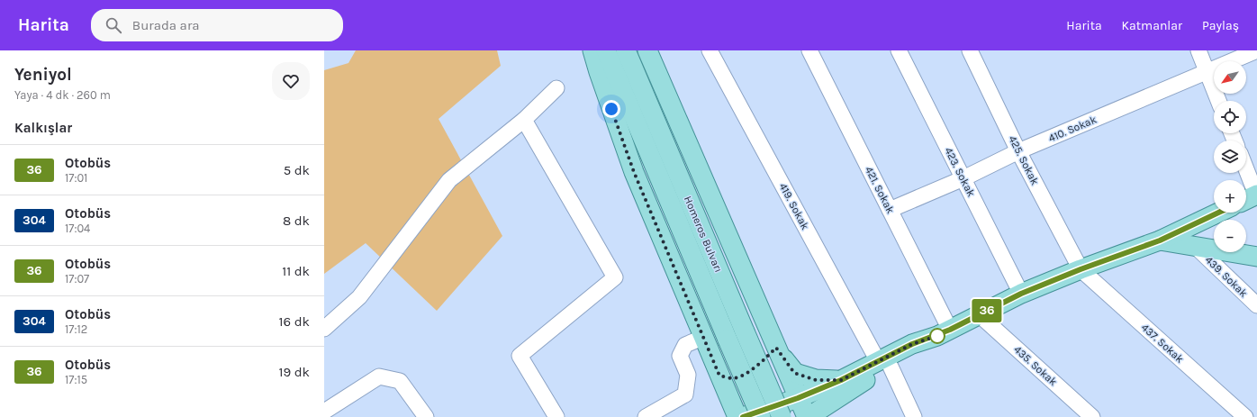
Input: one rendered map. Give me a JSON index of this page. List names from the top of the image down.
{
  "streets": {
    "main road": ["Homeros Bulvarı"],
    "street": [
      "410. Sokak",
      "425. Sokak",
      "423. Sokak",
      "421. Sokak",
      "419. Sokak",
      "439. Sokak",
      "437. Sokak",
      "435. Sokak"
    ]
  },
  "crossings": [
    ["410. Sokak", "425. Sokak"],
    ["410. Sokak", "423. Sokak"],
    ["410. Sokak", "421. Sokak"],
    ["425. Sokak", "437. Sokak"]
  ],
  "lines": ["bus line 36"],
  "north": "bottom left",
  "page": {
    "header": "Harita",
    "search": "Burada ara",
    "nav": ["Harita", "Katmanlar", "Paylaş"],
    "heading": [
      ["Yeniyol", "Yaya · 4 dk · 260 m"],
      "Kalkışlar"
    ],
    "on_map": "36",
    "map_buttons": ["+", "−"],
    "list": [
      {
        "mark": "36",
        "name": "Otobüs",
        "note": "17:01",
        "value": "5 dk"
      },
      {
        "mark": "304",
        "name": "Otobüs",
        "note": "17:04",
        "value": "8 dk"
      },
      {
        "mark": "36",
        "name": "Otobüs",
        "note": "17:07",
        "value": "11 dk"
      },
      {
        "mark": "304",
        "name": "Otobüs",
        "note": "17:12",
        "value": "16 dk"
      },
      {
        "mark": "36",
        "name": "Otobüs",
        "note": "17:15",
        "value": "19 dk"
      }
    ]
  }
}
